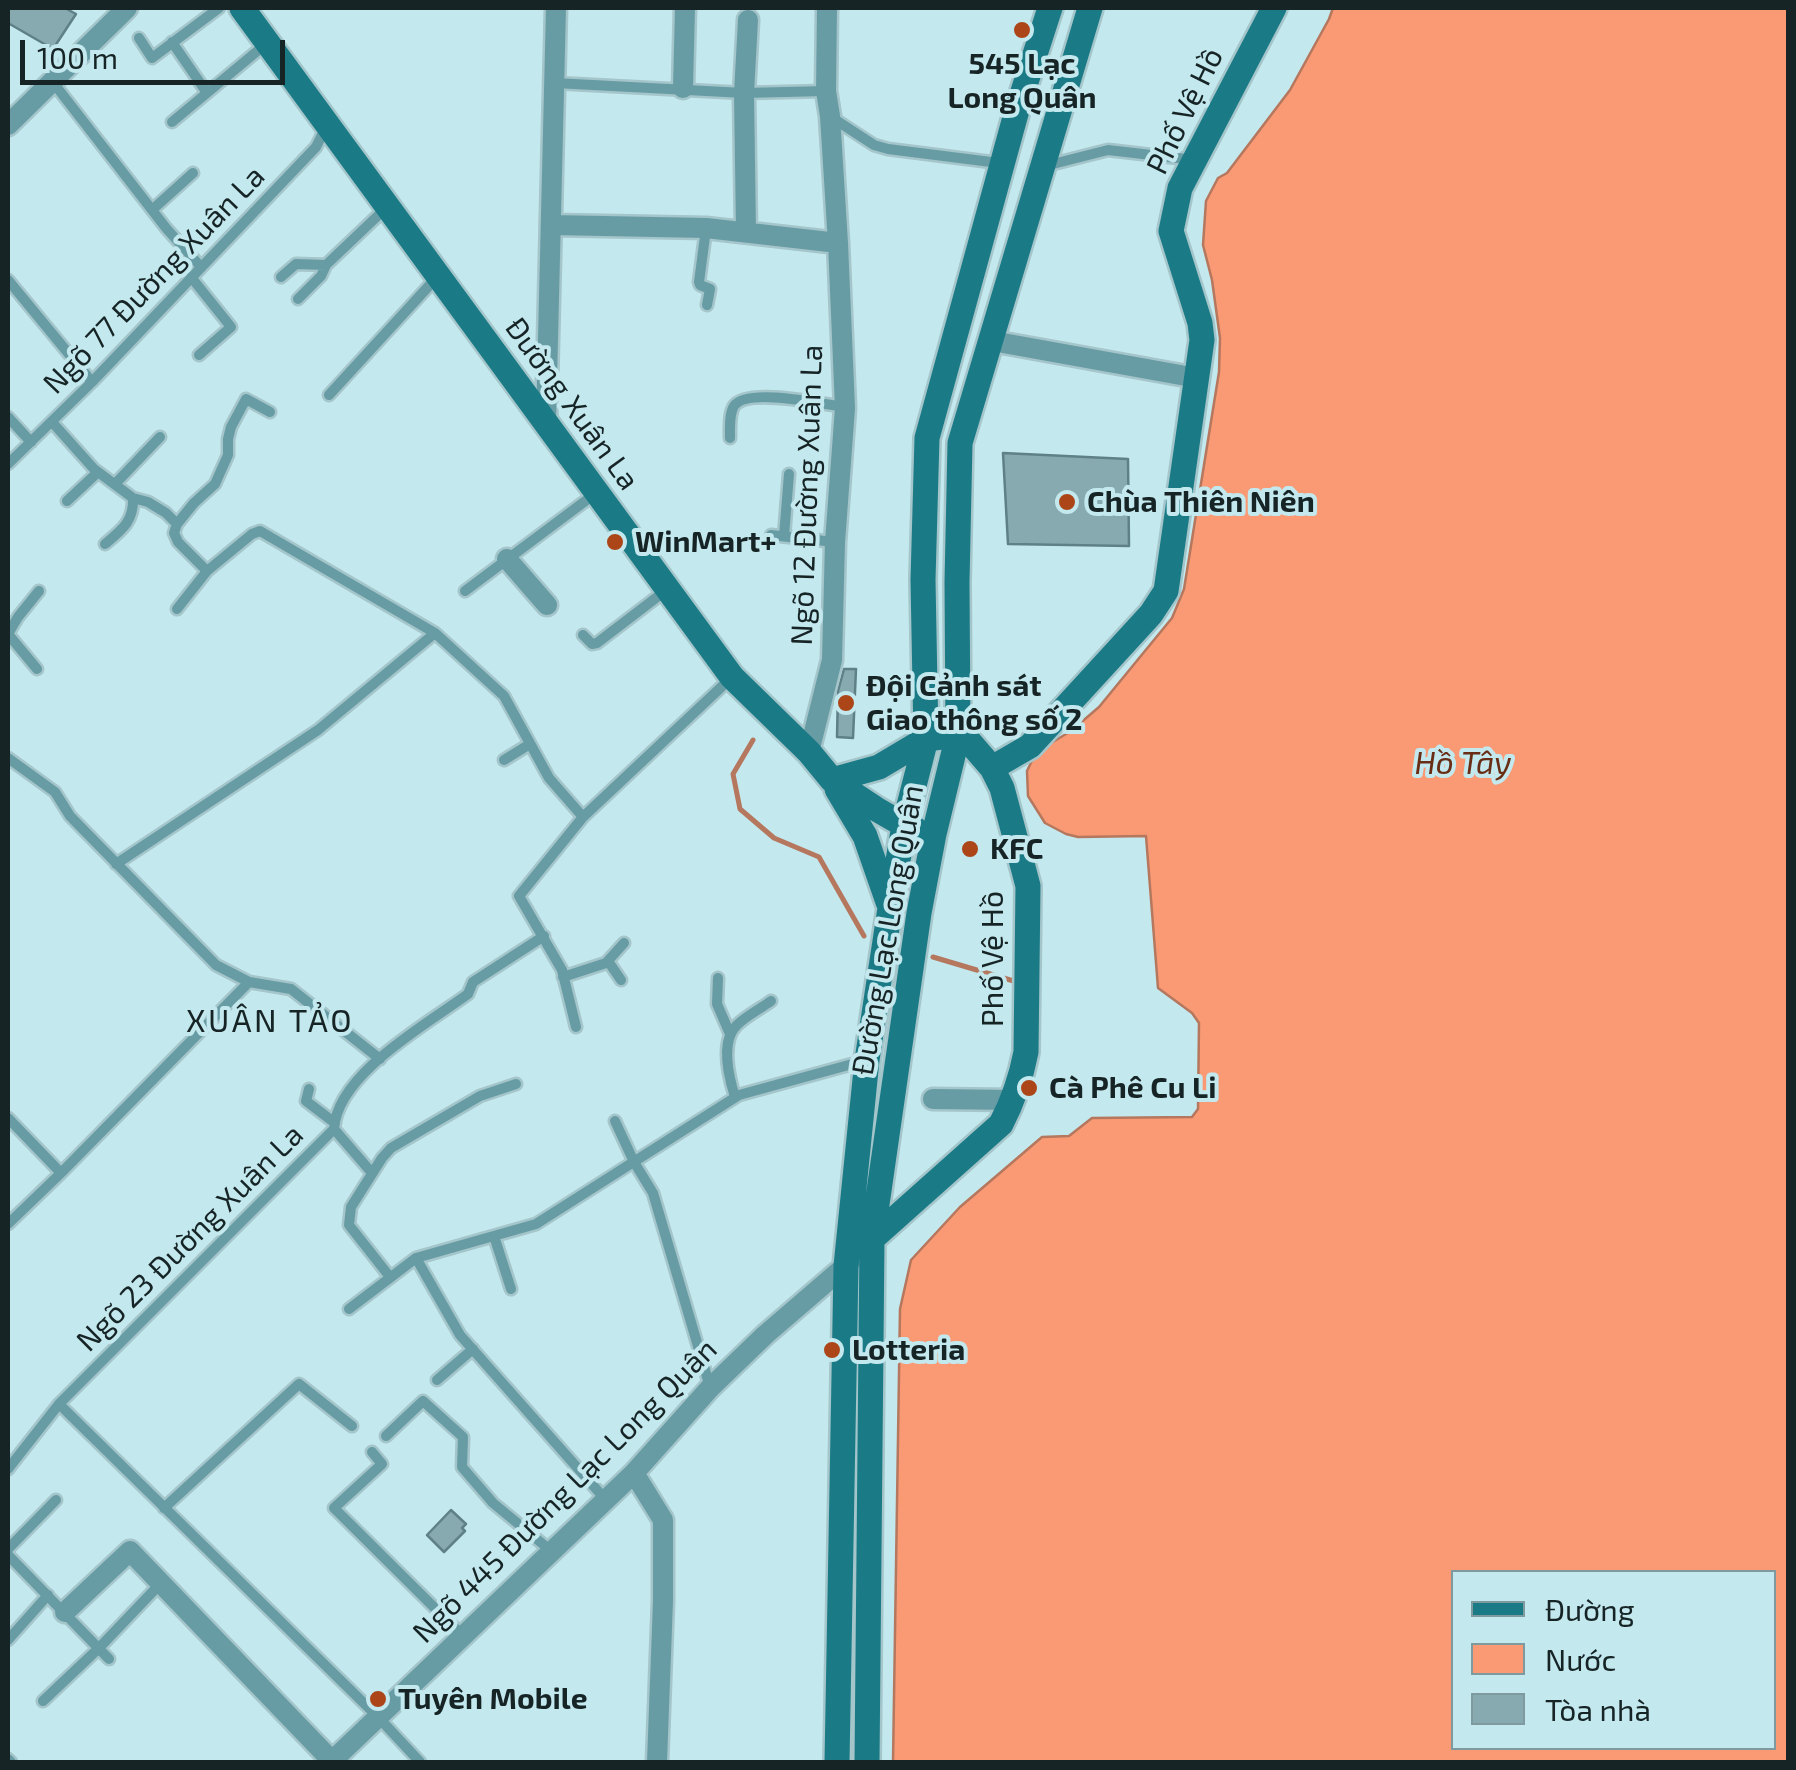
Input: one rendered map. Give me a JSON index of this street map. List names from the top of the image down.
{
  "streets": {
    "main road": ["Phố Vệ Hồ", "Đường Xuân La", "Đường Lạc Long Quân"],
    "street": ["Ngõ 12 Đường Xuân La", "Ngõ 445 Đường Lạc Long Quân"],
    "lane": ["Ngõ 77 Đường Xuân La", "Ngõ 23 Đường Xuân La"]
  },
  "crossings": [
    ["Phố Vệ Hồ", "Đường Lạc Long Quân"],
    ["Phố Vệ Hồ", "Ngõ 445 Đường Lạc Long Quân"],
    ["Ngõ 77 Đường Xuân La", "Đường Xuân La"],
    ["Đường Xuân La", "Ngõ 12 Đường Xuân La"],
    ["Đường Xuân La", "Đường Lạc Long Quân"],
    ["Đường Lạc Long Quân", "Ngõ 445 Đường Lạc Long Quân"]
  ],
  "districts": ["XUÂN TẢO"],
  "water": ["Hồ Tây"],
  "places": [
    "545 Lạc Long Quân",
    "Chùa Thiên Niên",
    "WinMart+",
    "Đội Cảnh sát Giao thông số 2",
    "KFC",
    "Cà Phê Cu Li",
    "Lotteria",
    "Tuyên Mobile"
  ],
  "legend": ["Đường", "Nước", "Tòa nhà"],
  "scale_bar": "100 m"
}
